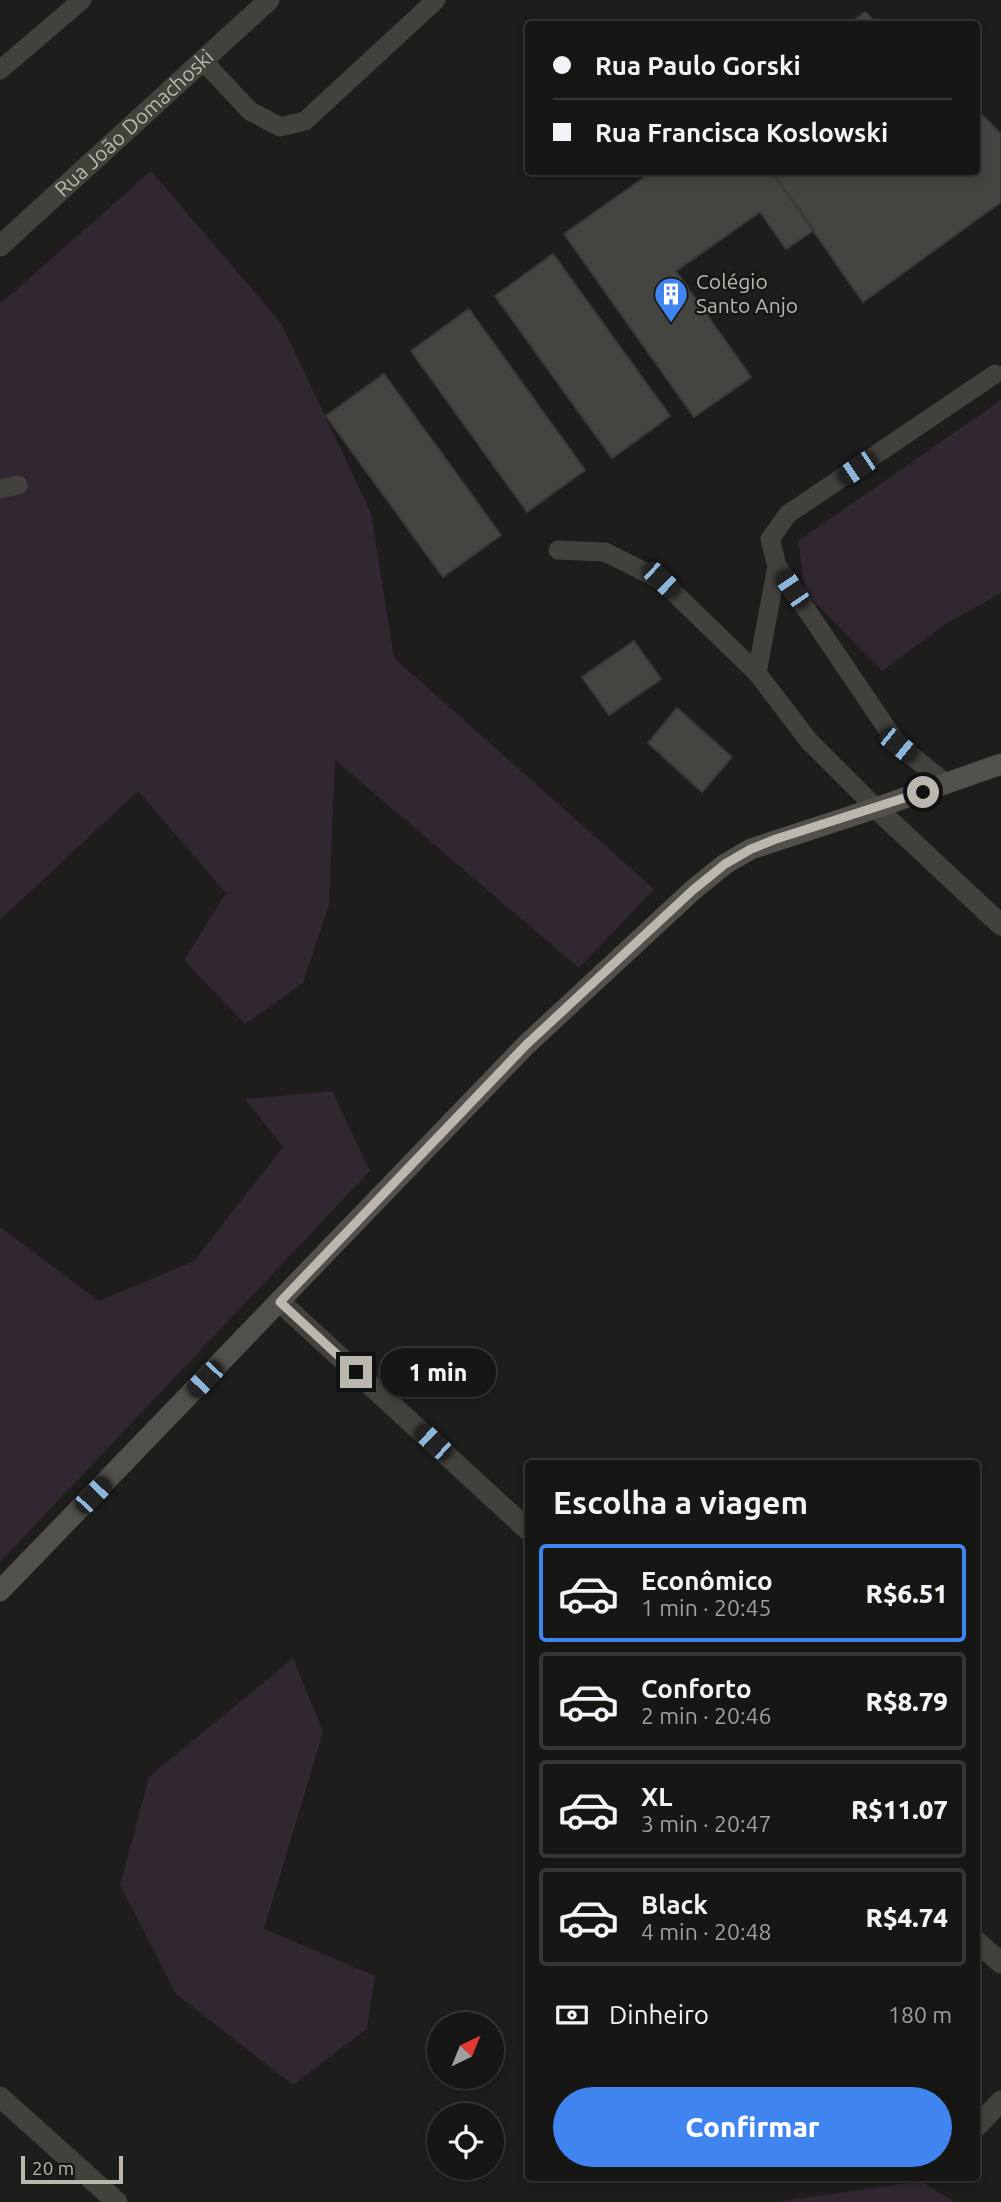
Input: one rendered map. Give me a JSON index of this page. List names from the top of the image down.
{
  "streets": {
    "street": ["Rua João Domachoski"]
  },
  "places": {
    "building": ["Colégio Santo Anjo"]
  },
  "scale_bar": "20 m",
  "north": "top right",
  "page": {
    "banner": ["Rua Paulo Gorski", "Rua Francisca Koslowski"],
    "bubble": "1 min",
    "heading": "Escolha a viagem",
    "list": [
      {
        "name": "Econômico",
        "note": "1 min · 20:45",
        "value": "R$6.51"
      },
      {
        "name": "Conforto",
        "note": "2 min · 20:46",
        "value": "R$8.79"
      },
      {
        "name": "XL",
        "note": "3 min · 20:47",
        "value": "R$11.07"
      },
      {
        "name": "Black",
        "note": "4 min · 20:48",
        "value": "R$4.74"
      }
    ],
    "pay": ["Dinheiro", "180 m"],
    "buttons": "Confirmar",
    "scale": "20 m"
  }
}
